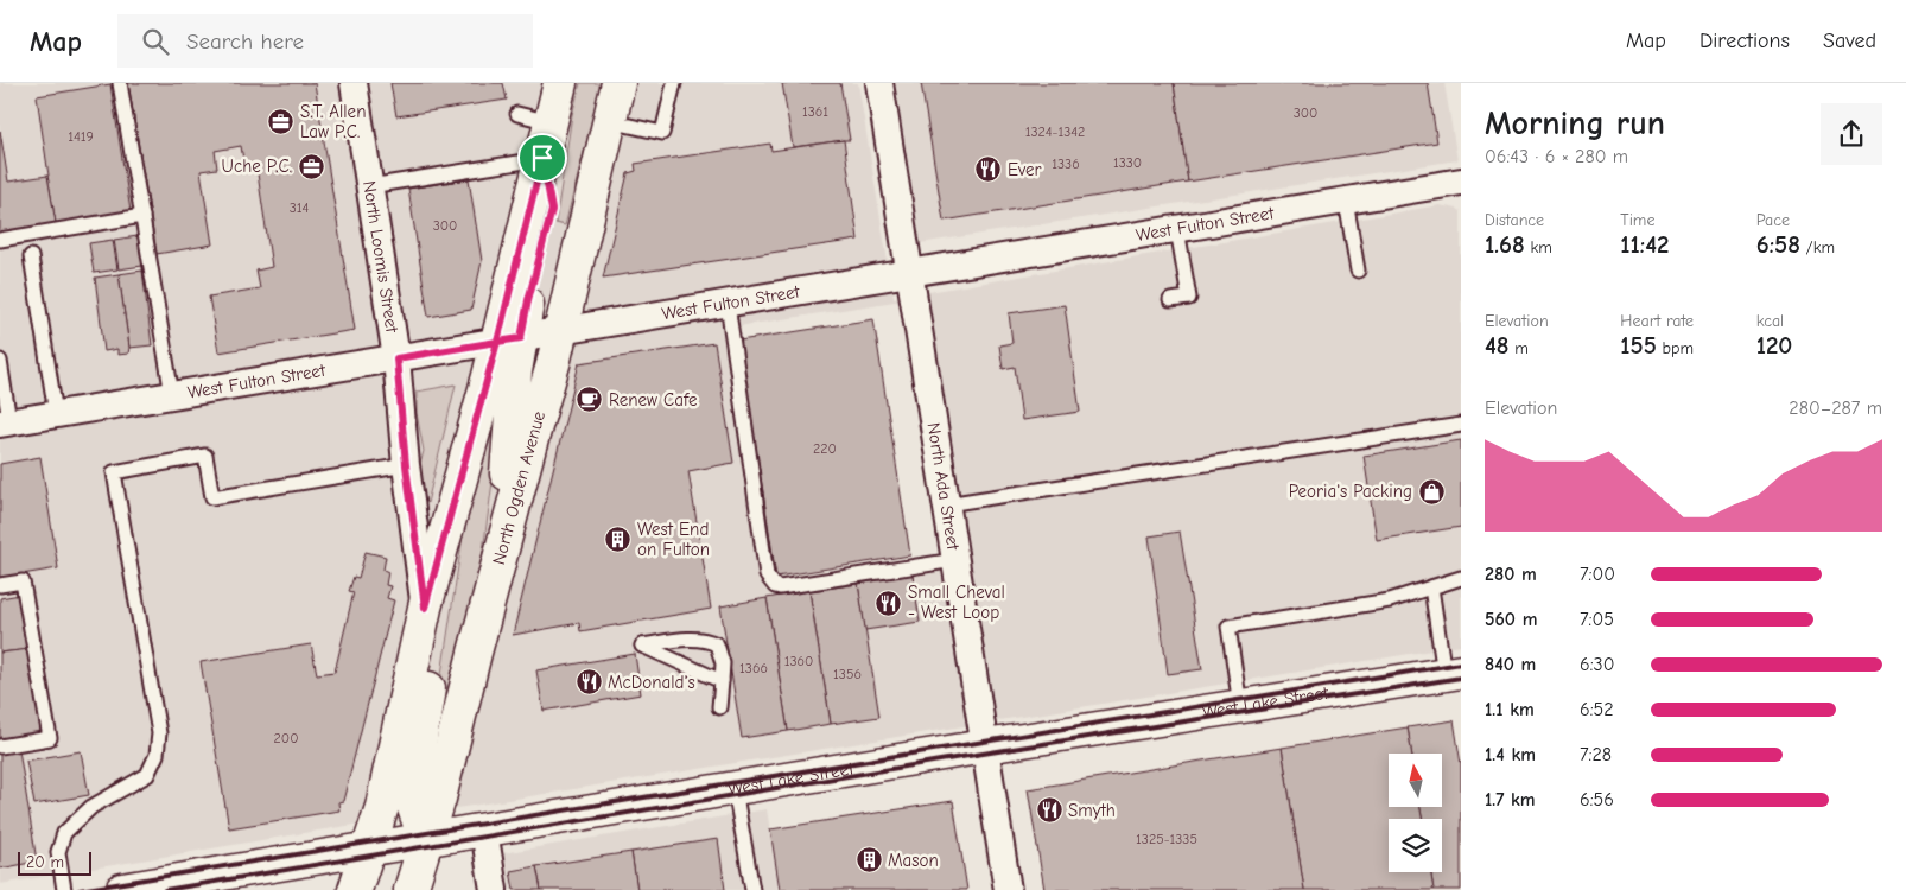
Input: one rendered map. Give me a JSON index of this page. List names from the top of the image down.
{
  "streets": {
    "main road": ["North Ogden Avenue", "West Lake Street"],
    "street": ["West Fulton Street", "North Loomis Street", "North Ada Street"]
  },
  "crossings": [
    ["West Fulton Street", "North Loomis Street"],
    ["West Fulton Street", "North Ada Street"],
    ["West Fulton Street", "North Ogden Avenue"],
    ["North Ada Street", "West Lake Street"],
    ["North Ogden Avenue", "West Lake Street"]
  ],
  "places": {
    "office": ["S.T. Allen Law P.C.", "Uche P.C."],
    "restaurant": [
      "Ever",
      "Small Cheval - West Loop",
      "McDonald's",
      "Smyth"
    ],
    "cafe": ["Renew Cafe"],
    "shop": ["Peoria's Packing"],
    "building": ["West End on Fulton", "Mason"]
  },
  "house_numbers": [
    "1361",
    "300",
    "1324-1342",
    "1419",
    "1330",
    "1336",
    "314",
    "300",
    "220",
    "1360",
    "1366",
    "1356",
    "200",
    "1325-1335"
  ],
  "scale_bar": "20 m",
  "north": "top",
  "page": {
    "header": "Map",
    "search": "Search here",
    "nav": ["Map", "Directions", "Saved"],
    "heading": ["Morning run", "06:43 · 6 × 280 m"],
    "stats": [
      ["Distance", "1.68 km"],
      ["Time", "11:42"],
      ["Pace", "6:58 /km"],
      ["Elevation", "48 m"],
      ["Heart rate", "155 bpm"],
      ["kcal", "120"]
    ],
    "chart": ["Elevation", "280–287 m"],
    "list": [
      {
        "name": "280 m",
        "note": "7:00"
      },
      {
        "name": "560 m",
        "note": "7:05"
      },
      {
        "name": "840 m",
        "note": "6:30"
      },
      {
        "name": "1.1 km",
        "note": "6:52"
      },
      {
        "name": "1.4 km",
        "note": "7:28"
      },
      {
        "name": "1.7 km",
        "note": "6:56"
      }
    ],
    "scale": "20 m"
  }
}
